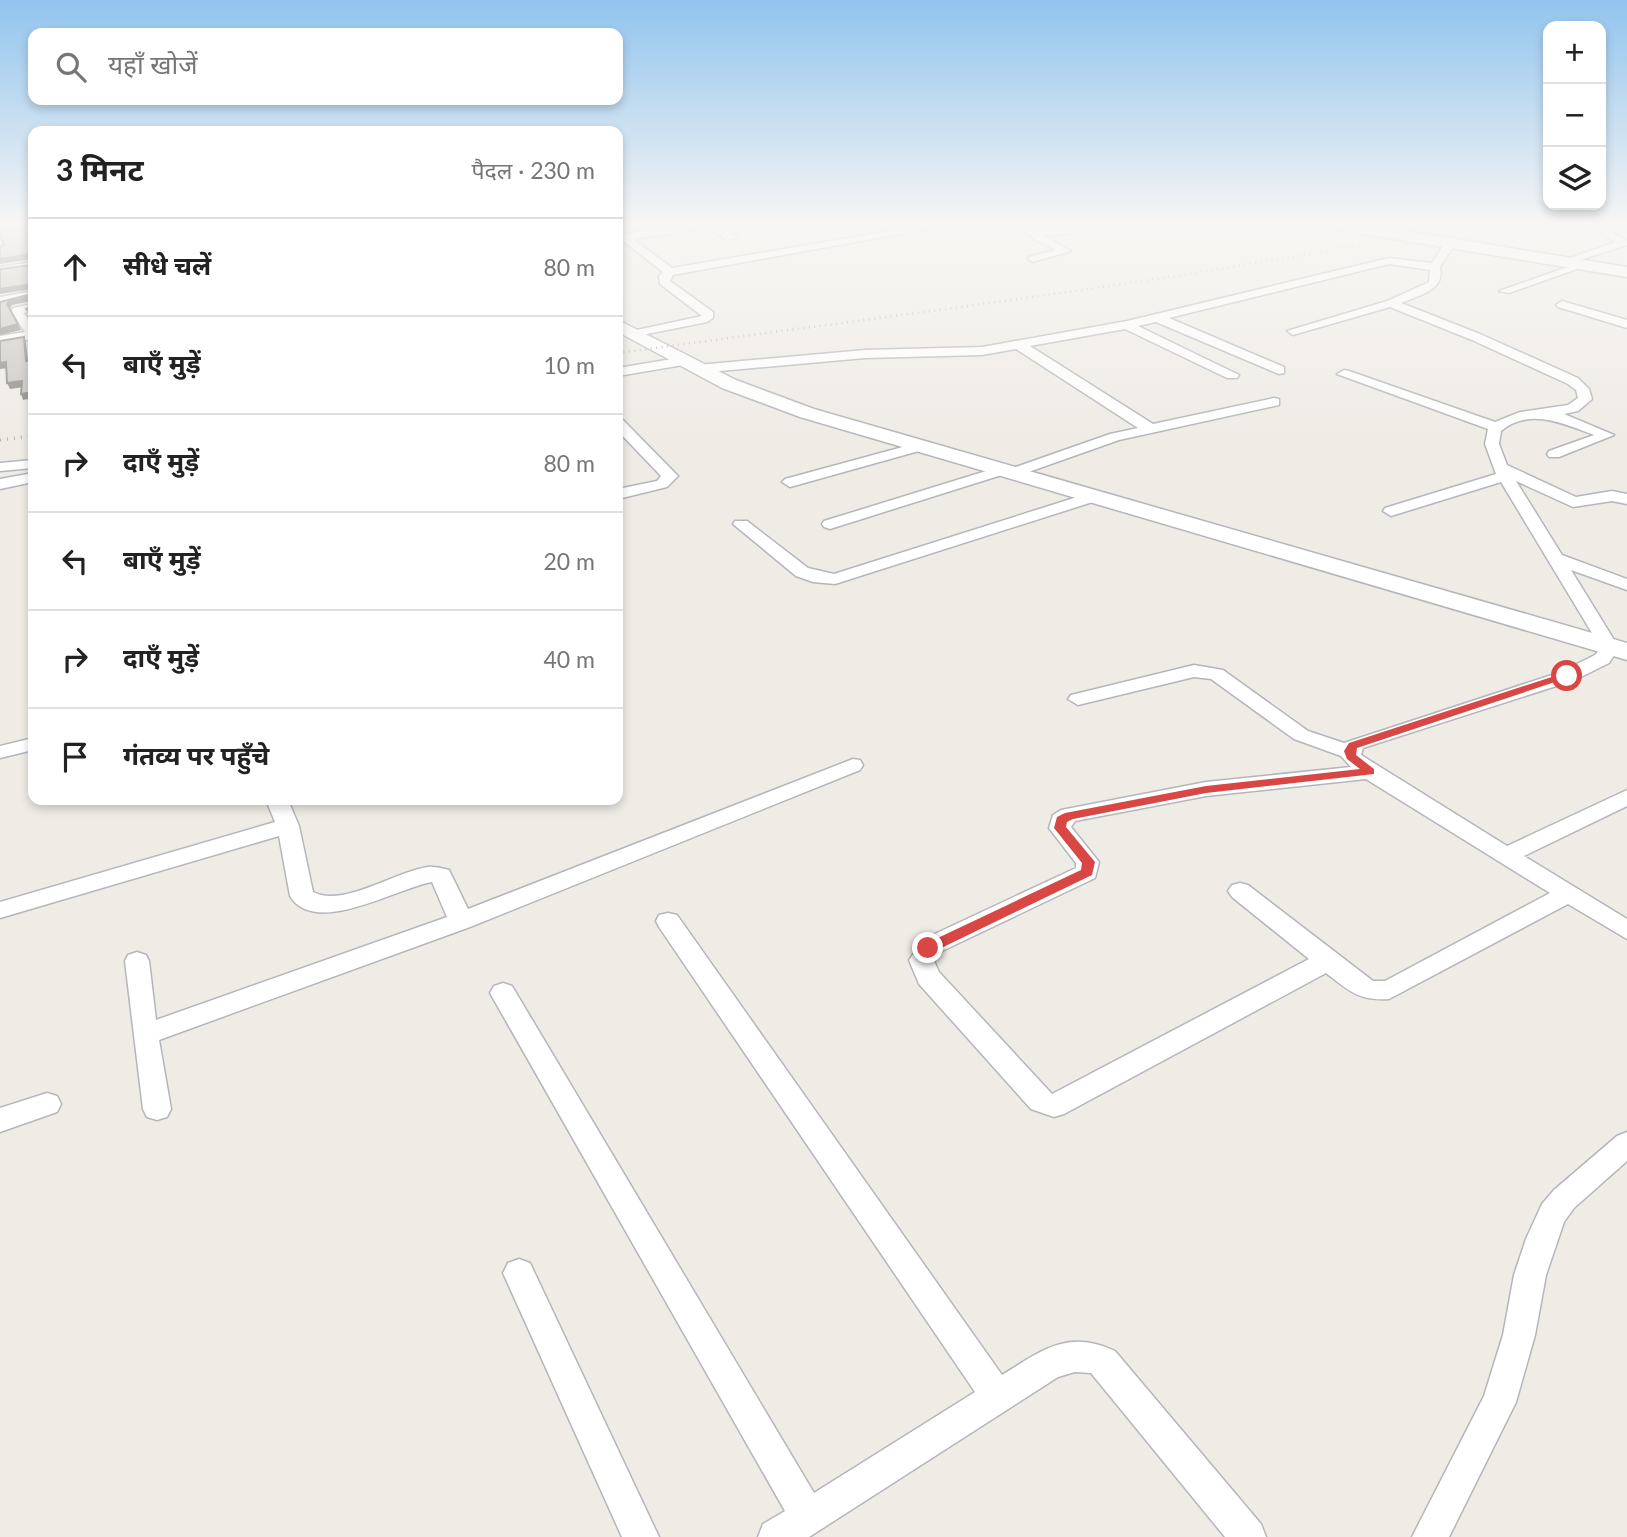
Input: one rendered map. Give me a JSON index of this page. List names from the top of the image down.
{
  "page": {
    "map_buttons": ["+", "−"],
    "search": "यहाँ खोजें",
    "heading": ["3 मिनट", "पैदल · 230 m"],
    "list": [
      ["सीधे चलें", "80 m"],
      ["बाएँ मुड़ें", "10 m"],
      ["दाएँ मुड़ें", "80 m"],
      ["बाएँ मुड़ें", "20 m"],
      ["दाएँ मुड़ें", "40 m"],
      "गंतव्य पर पहुँचे"
    ]
  }
}
